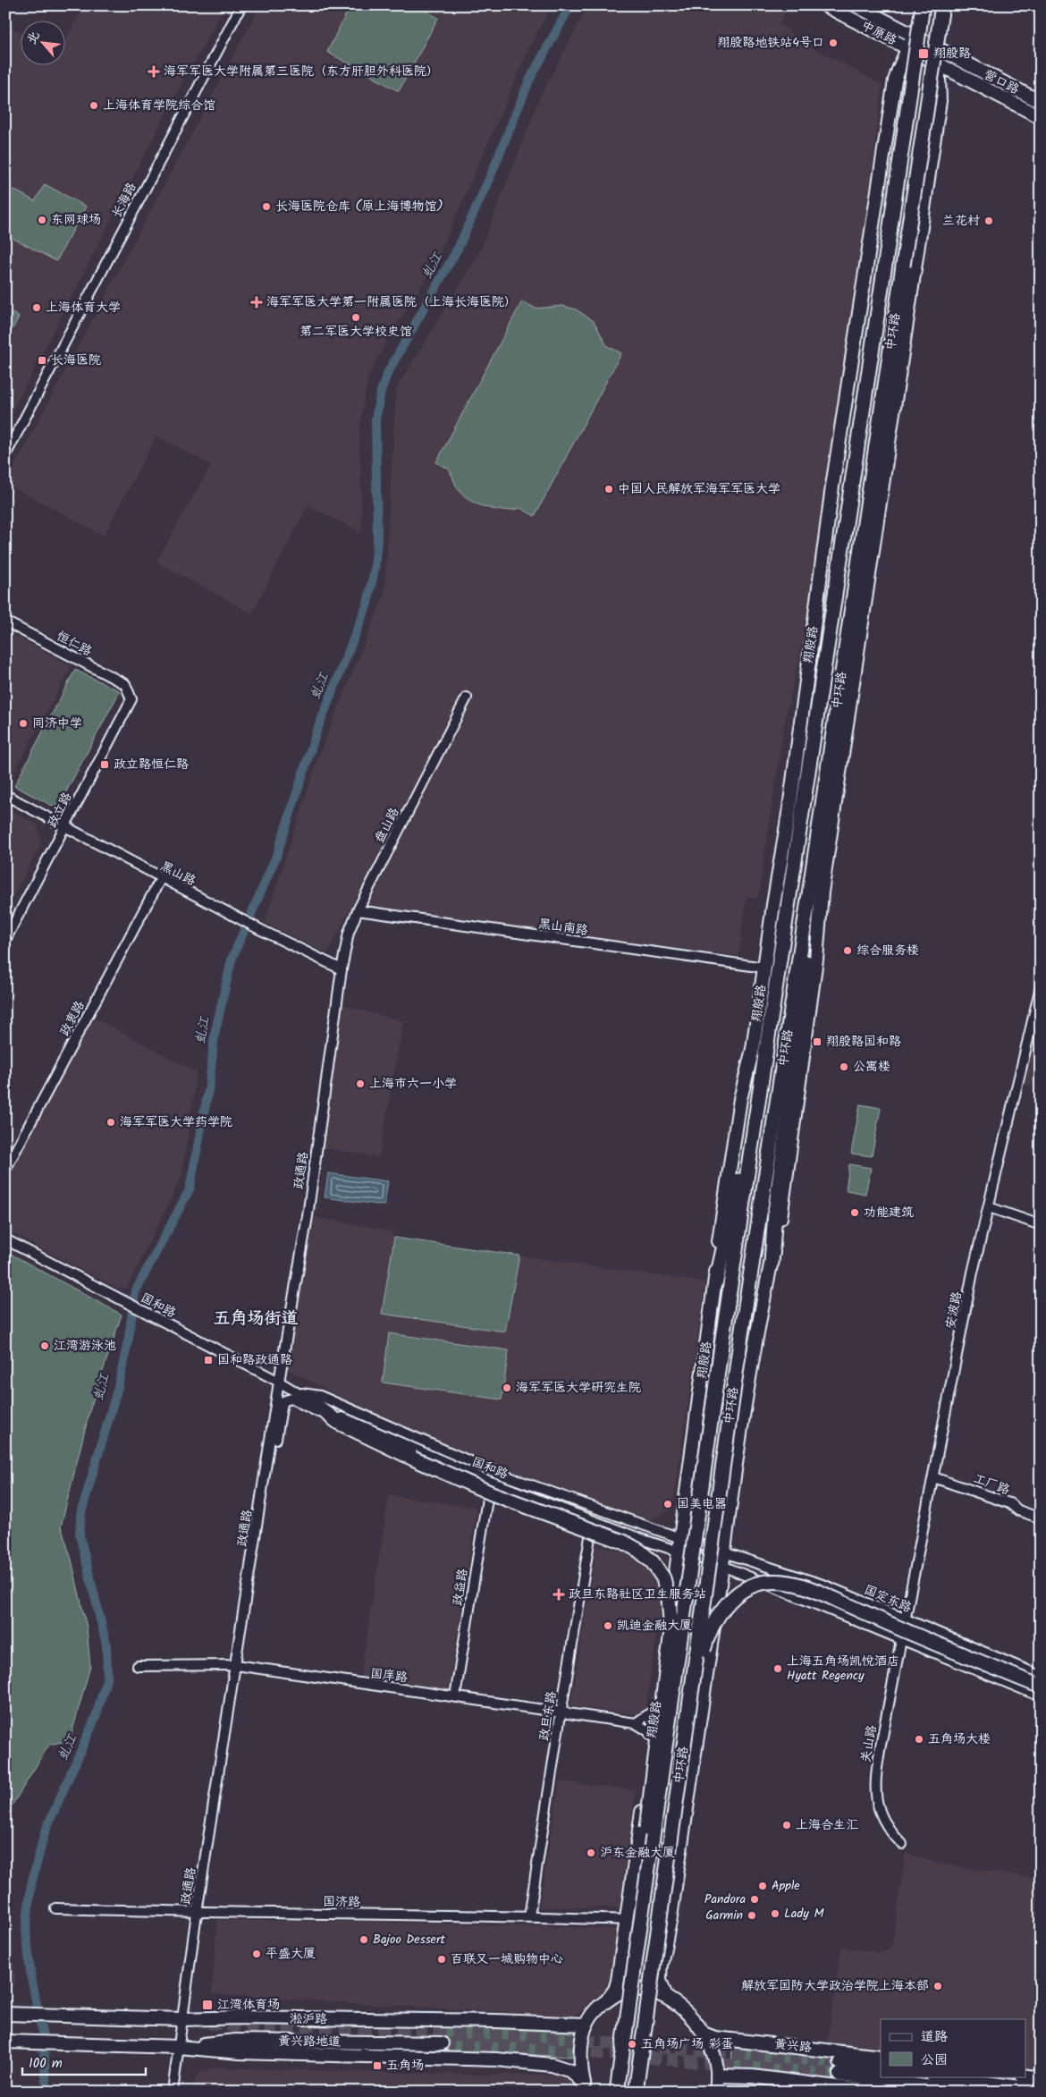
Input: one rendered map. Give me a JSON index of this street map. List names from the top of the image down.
{
  "streets": {
    "highway": ["中环路"],
    "main road": [
      "中原路",
      "营口路",
      "翔殷路",
      "淞沪路",
      "黄兴路地道",
      "黄兴路"
    ],
    "street": [
      "长海路",
      "恒仁路",
      "政立路",
      "盘山路",
      "黑山路",
      "黑山南路",
      "政衷路",
      "政通路",
      "国和路",
      "安波路",
      "工厂路",
      "政益路",
      "国定东路",
      "国庠路",
      "政旦东路",
      "关山路",
      "国济路"
    ]
  },
  "crossings": [
    ["中原路", "营口路"],
    ["中原路", "翔殷路"],
    ["营口路", "翔殷路"],
    ["中环路", "翔殷路"],
    ["中环路", "国济路"],
    ["恒仁路", "政立路"],
    ["翔殷路", "黑山南路"],
    ["翔殷路", "国和路"],
    ["翔殷路", "国庠路"],
    ["翔殷路", "国济路"],
    ["政立路", "黑山路"],
    ["盘山路", "黑山路"],
    ["盘山路", "黑山南路"],
    ["盘山路", "政通路"],
    ["黑山路", "政衷路"],
    ["黑山路", "政通路"],
    ["政通路", "国和路"],
    ["政通路", "国庠路"],
    ["政通路", "国济路"],
    ["政通路", "淞沪路"],
    ["政通路", "黄兴路地道"],
    ["国和路", "安波路"],
    ["国和路", "政益路"],
    ["国和路", "国定东路"],
    ["国和路", "政旦东路"],
    ["国和路", "关山路"],
    ["安波路", "工厂路"],
    ["安波路", "国定东路"],
    ["安波路", "关山路"],
    ["政益路", "国庠路"],
    ["国庠路", "政旦东路"],
    ["政旦东路", "国济路"]
  ],
  "districts": ["五角场街道"],
  "water": ["虬江"],
  "places": {
    "other": [
      "翔殷路地铁站4号口",
      "上海体育学院综合馆",
      "长海医院仓库 (原上海博物馆)",
      "东网球场",
      "兰花村",
      "上海体育大学",
      "第二军医大学校史馆",
      "中国人民解放军海军军医大学",
      "同济中学",
      "综合服务楼",
      "公寓楼",
      "上海市六一小学",
      "海军军医大学药学院",
      "功能建筑",
      "江湾游泳池",
      "海军军医大学研究生院",
      "国美电器",
      "凯迪金融大厦",
      "上海五角场凯悦酒店 Hyatt Regency",
      "五角场大楼",
      "上海合生汇",
      "沪东金融大厦",
      "Apple",
      "Pandora",
      "Lady M",
      "Garmin",
      "Bajoo Dessert",
      "平盛大厦",
      "百联又一城购物中心",
      "解放军国防大学政治学院上海本部",
      "五角场广场 彩蛋"
    ],
    "transit": [
      "翔殷路",
      "长海医院",
      "政立路恒仁路",
      "翔殷路国和路",
      "国和路政通路",
      "江湾体育场",
      "五角场"
    ],
    "health": ["海军军医大学附属第三医院（东方肝胆外科医院）", "海军军医大学第一附属医院（上海长海医院）", "政旦东路社区卫生服务站"]
  },
  "legend": ["道路", "公园"],
  "scale_bar": "100 m",
  "north": "top left"
}
